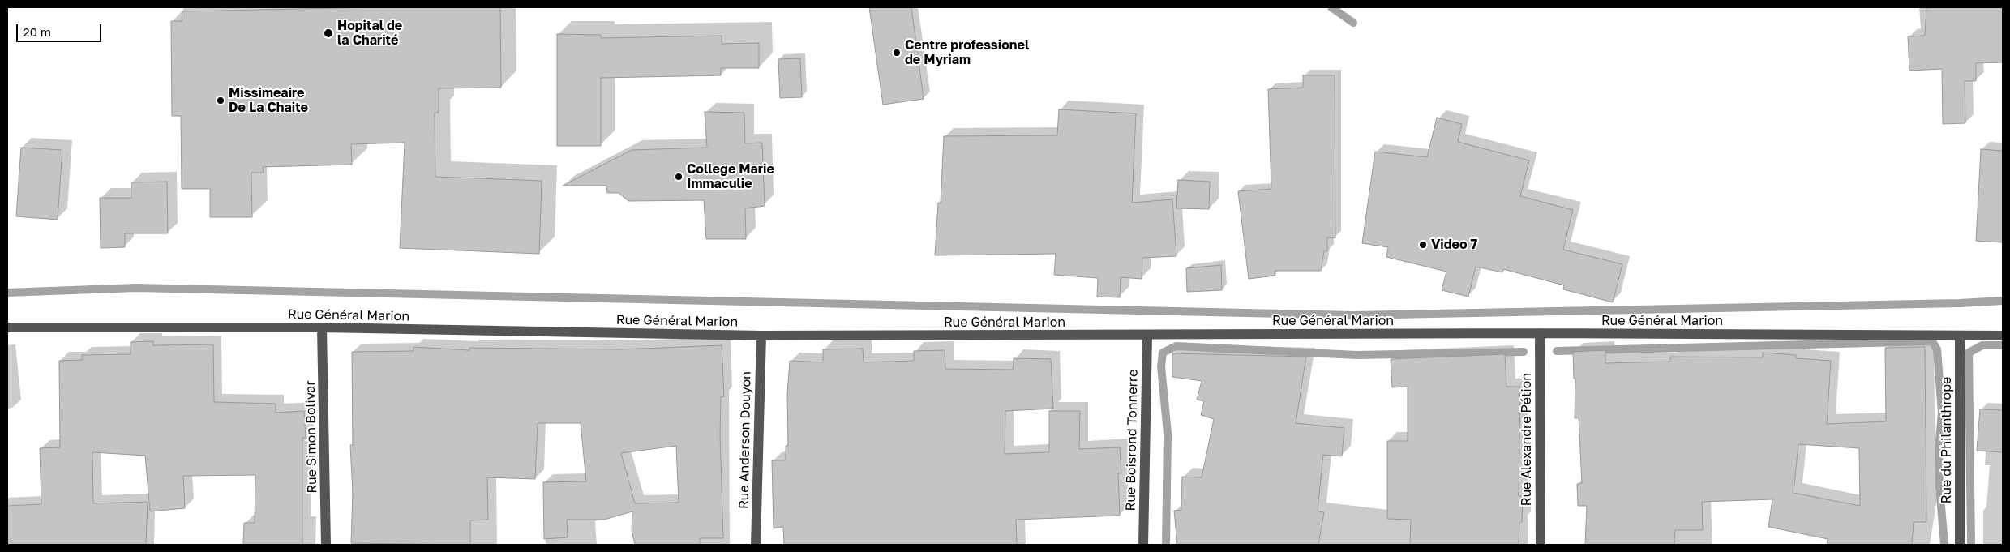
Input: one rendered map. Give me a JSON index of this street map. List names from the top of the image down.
{
  "streets": {
    "street": [
      "Rue Général Marion",
      "Rue Simon Bolivar",
      "Rue Alexandre Pétion",
      "Rue Anderson Douyon",
      "Rue Boisrond Tonnerre",
      "Rue du Philanthrope"
    ]
  },
  "crossings": [
    ["Rue Général Marion", "Rue Simon Bolivar"],
    ["Rue Général Marion", "Rue Alexandre Pétion"],
    ["Rue Général Marion", "Rue Anderson Douyon"],
    ["Rue Général Marion", "Rue Boisrond Tonnerre"],
    ["Rue Général Marion", "Rue du Philanthrope"]
  ],
  "places": [
    "Hopital de la Charité",
    "Centre professionel de Myriam",
    "Missimeaire De La Chaite",
    "College Marie Immaculie",
    "Video 7"
  ],
  "scale_bar": "20 m"
}
